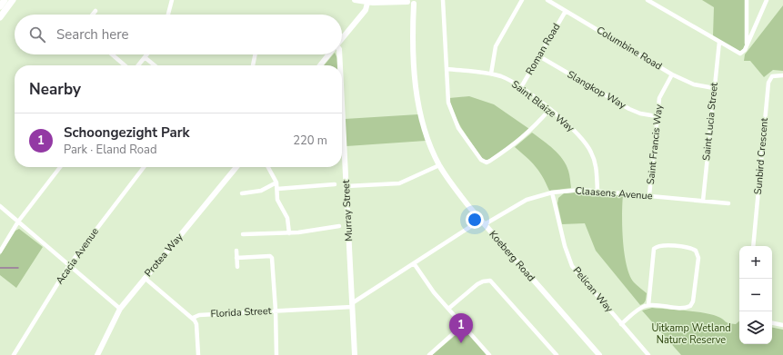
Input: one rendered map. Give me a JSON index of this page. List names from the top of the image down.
{
  "streets": {
    "street": [
      "Columbine Road",
      "Roman Road",
      "Slangkop Way",
      "Saint Blaize Way",
      "Saint Lucia Street",
      "Saint Francis Way",
      "Sunbird Crescent",
      "Claasens Avenue",
      "Murray Street",
      "Protea Way",
      "Acacia Avenue",
      "Koeberg Road",
      "Pelican Way",
      "Florida Street"
    ]
  },
  "crossings": [
    ["Columbine Road", "Roman Road"],
    ["Columbine Road", "Saint Lucia Street"],
    ["Columbine Road", "Saint Francis Way"],
    ["Roman Road", "Slangkop Way"],
    ["Roman Road", "Saint Blaize Way"],
    ["Slangkop Way", "Saint Francis Way"],
    ["Saint Blaize Way", "Claasens Avenue"],
    ["Saint Lucia Street", "Claasens Avenue"],
    ["Saint Francis Way", "Claasens Avenue"],
    ["Claasens Avenue", "Murray Street"],
    ["Claasens Avenue", "Koeberg Road"],
    ["Claasens Avenue", "Pelican Way"],
    ["Claasens Avenue", "Florida Street"],
    ["Murray Street", "Florida Street"]
  ],
  "parks": ["Uitkamp Wetland Nature Reserve"],
  "page": {
    "search": "Search here",
    "heading": "Nearby",
    "list": [
      {
        "mark": "1",
        "name": "Schoongezight Park",
        "note": "Park · Eland Road",
        "value": "220 m"
      }
    ],
    "map_buttons": ["+", "−"],
    "pins": "1"
  }
}
